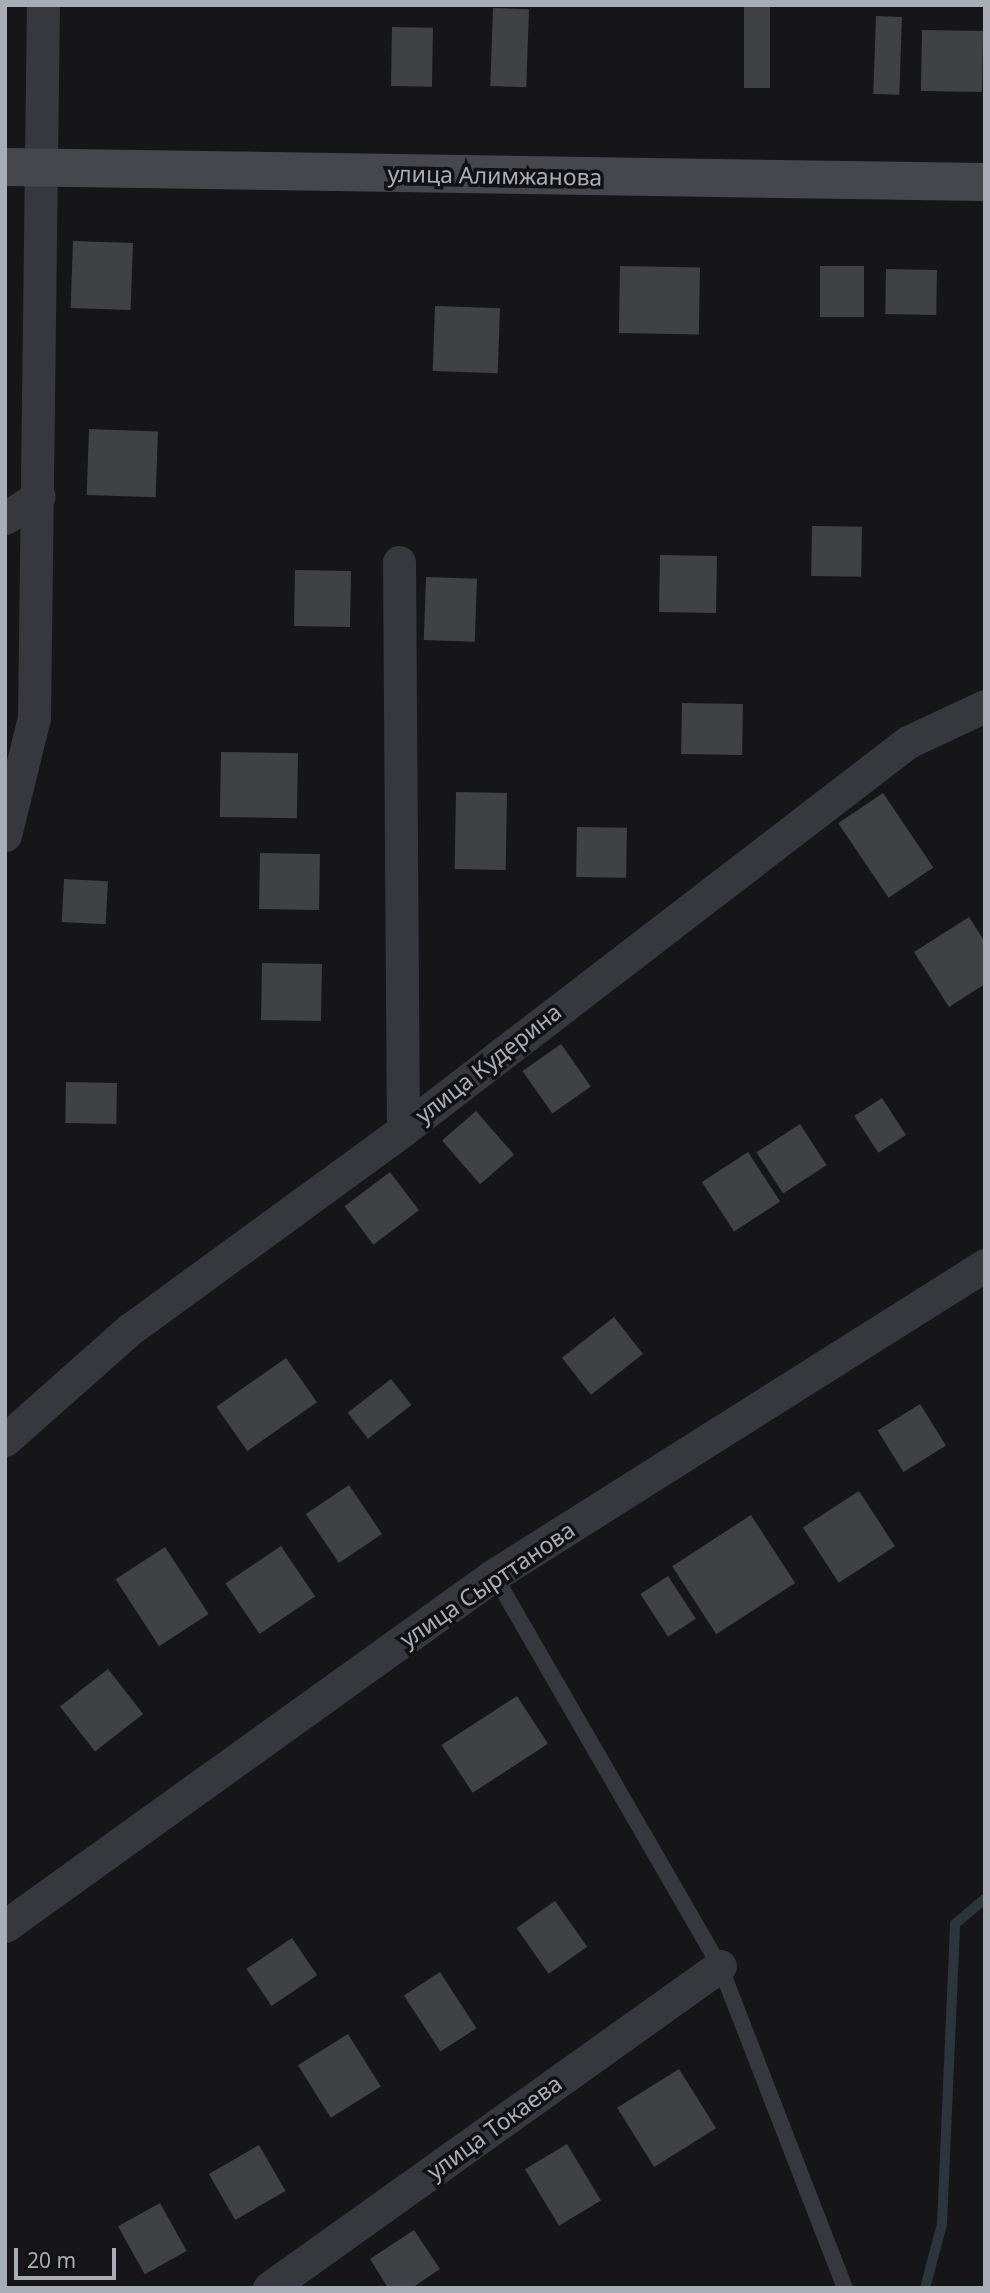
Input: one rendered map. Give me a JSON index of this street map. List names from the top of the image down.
{
  "streets": {
    "street": [
      "улица Алимжанова",
      "улица Кудерина",
      "улица Сырттанова",
      "улица Токаева"
    ]
  },
  "scale_bar": "20 m"
}
